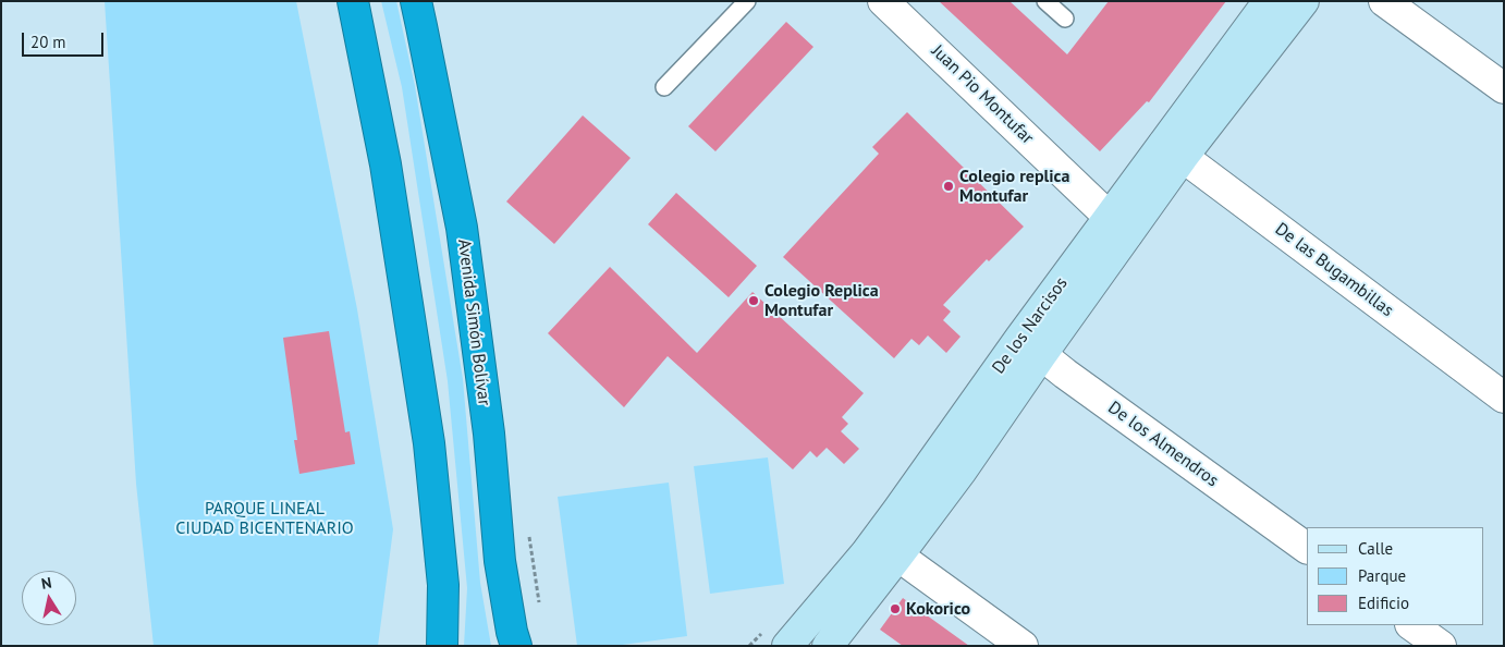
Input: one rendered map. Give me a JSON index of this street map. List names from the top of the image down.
{
  "streets": {
    "highway": ["Avenida Simón Bolívar"],
    "street": [
      "Juan Pio Montufar",
      "De las Bugambillas",
      "De los Narcisos",
      "De los Almendros"
    ]
  },
  "crossings": [
    ["Juan Pio Montufar", "De los Narcisos"],
    ["De las Bugambillas", "De los Narcisos"],
    ["De los Narcisos", "De los Almendros"]
  ],
  "parks": ["PARQUE LINEAL CIUDAD BICENTENARIO"],
  "places": ["Colegio replica Montufar", "Colegio Replica Montufar", "Kokorico"],
  "legend": ["Calle", "Parque", "Edificio"],
  "scale_bar": "20 m",
  "north": "top"
}
